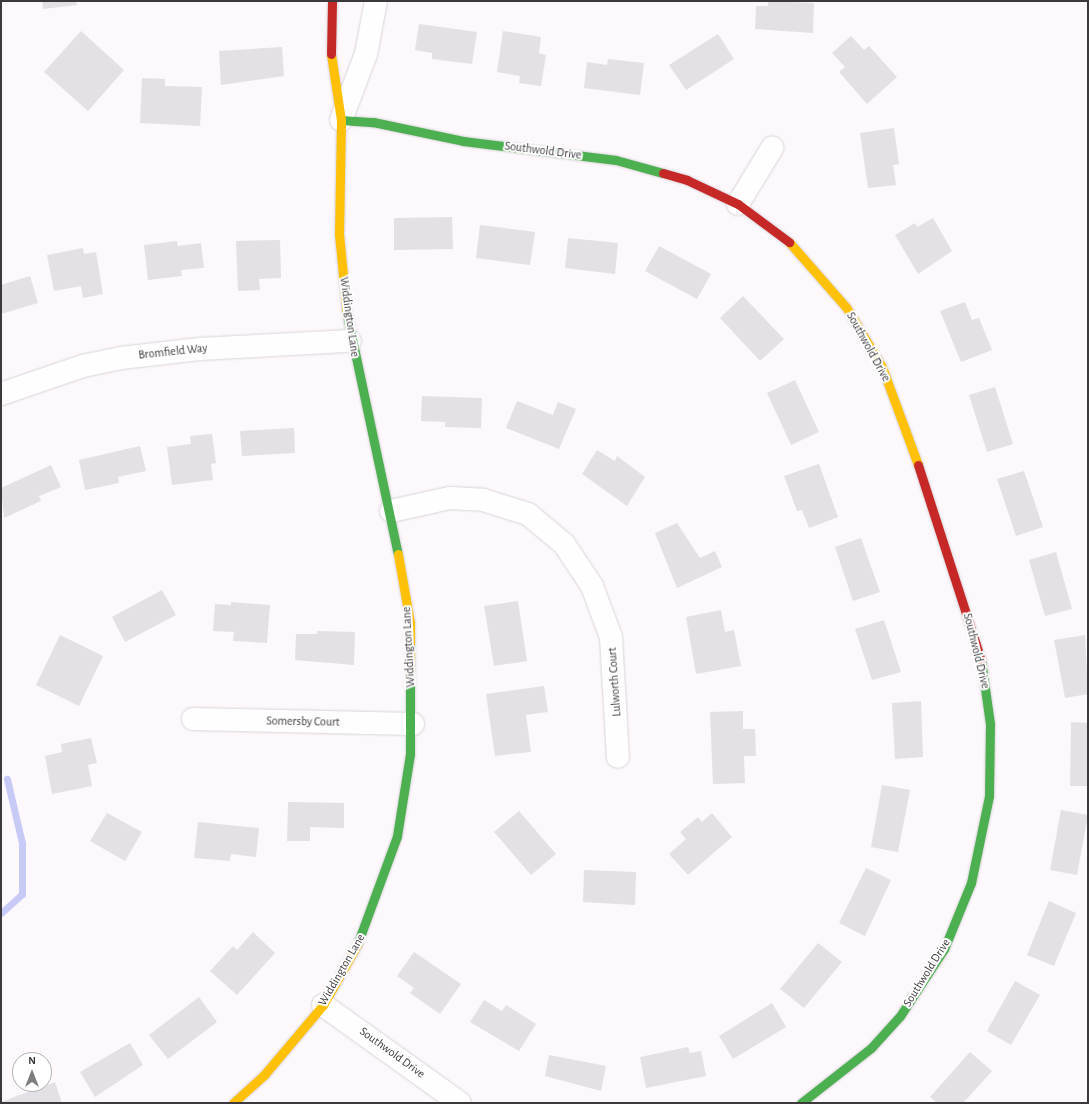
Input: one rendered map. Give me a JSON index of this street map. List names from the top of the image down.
{
  "streets": {
    "street": [
      "Southwold Drive",
      "Widdington Lane",
      "Bromfield Way",
      "Lulworth Court",
      "Somersby Court"
    ]
  },
  "crossings": [
    ["Southwold Drive", "Widdington Lane"],
    ["Widdington Lane", "Bromfield Way"],
    ["Widdington Lane", "Lulworth Court"],
    ["Widdington Lane", "Somersby Court"]
  ],
  "north": "top"
}
